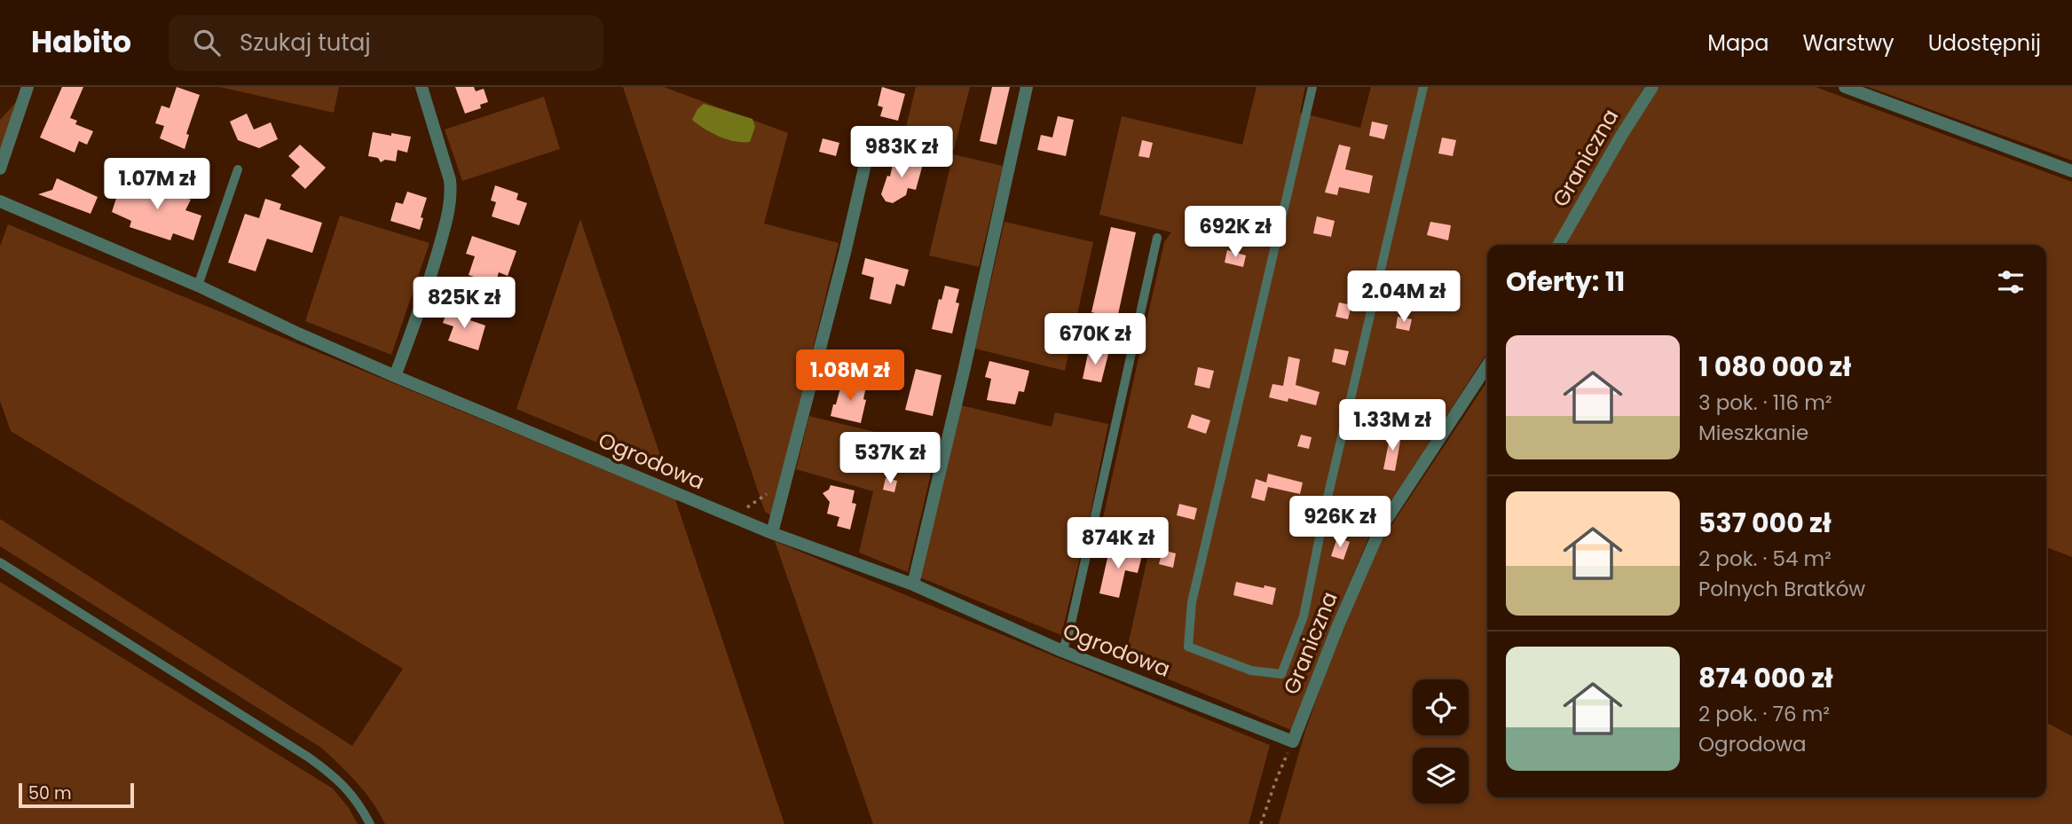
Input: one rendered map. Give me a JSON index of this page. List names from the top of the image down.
{
  "streets": {
    "street": ["Graniczna", "Ogrodowa"]
  },
  "crossings": [
    ["Graniczna", "Ogrodowa"]
  ],
  "scale_bar": "50 m",
  "page": {
    "header": "Habito",
    "search": "Szukaj tutaj",
    "nav": ["Mapa", "Warstwy", "Udostępnij"],
    "price": [
      "983K zł",
      "1.07M zł",
      "692K zł",
      "2.04M zł",
      "825K zł",
      "670K zł",
      "1.08M zł",
      "1.33M zł",
      "537K zł",
      "926K zł",
      "874K zł"
    ],
    "heading": "Oferty: 11",
    "list": [
      {
        "name": "1 080 000 zł",
        "note": "3 pok. · 116 m² · Mieszkanie"
      },
      {
        "name": "537 000 zł",
        "note": "2 pok. · 54 m² · Polnych Bratków"
      },
      {
        "name": "874 000 zł",
        "note": "2 pok. · 76 m² · Ogrodowa"
      }
    ],
    "scale": "50 m"
  }
}
